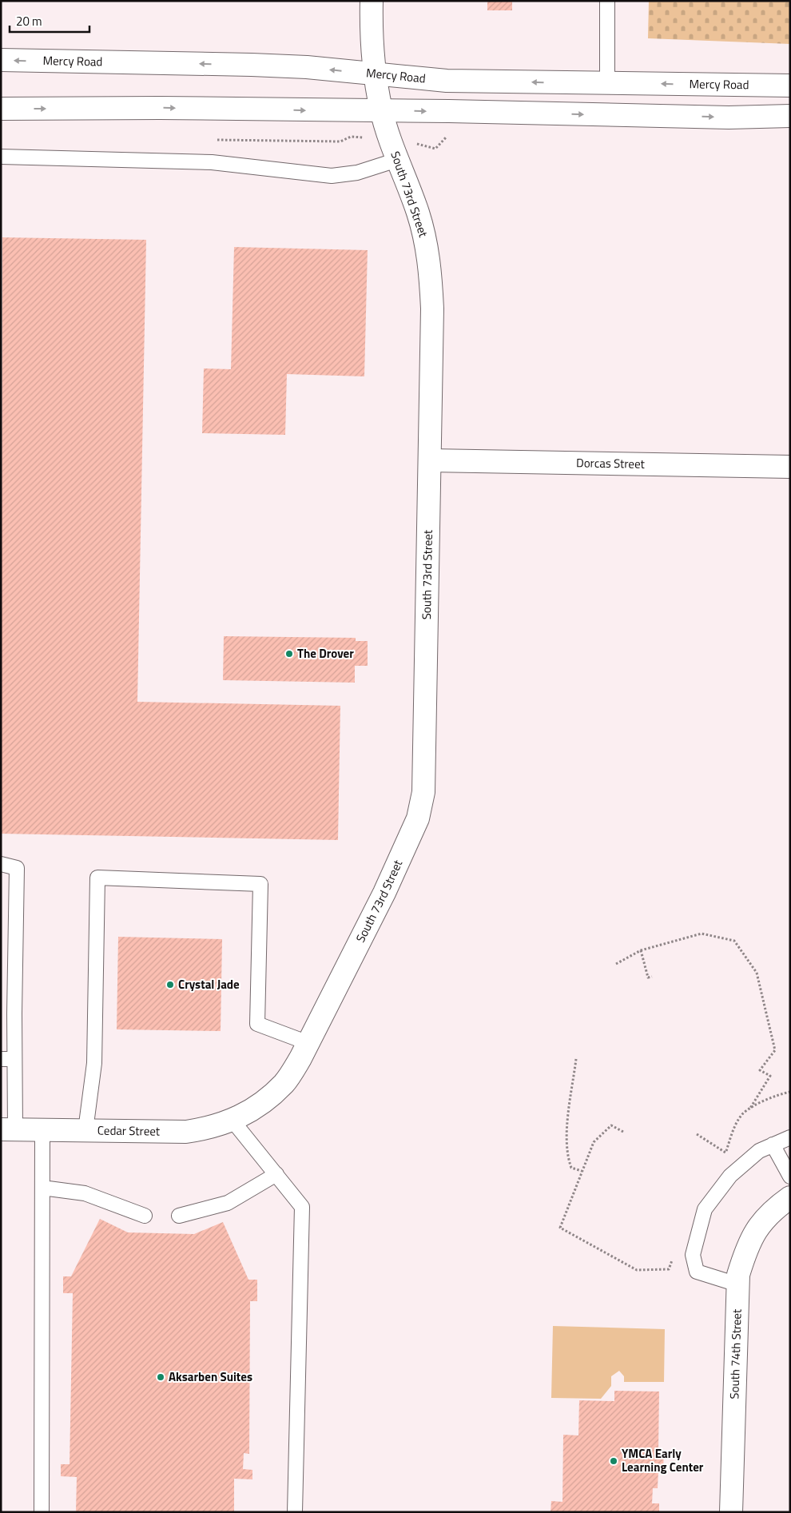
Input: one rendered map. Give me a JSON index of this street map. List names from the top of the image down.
{
  "streets": {
    "street": [
      "Mercy Road",
      "South 73rd Street",
      "Dorcas Street",
      "Cedar Street",
      "South 74th Street"
    ]
  },
  "crossings": [
    ["Mercy Road", "South 73rd Street"],
    ["South 73rd Street", "Dorcas Street"],
    ["South 73rd Street", "Cedar Street"]
  ],
  "places": [
    "The Drover",
    "Crystal Jade",
    "Aksarben Suites",
    "YMCA Early Learning Center"
  ],
  "scale_bar": "20 m"
}
